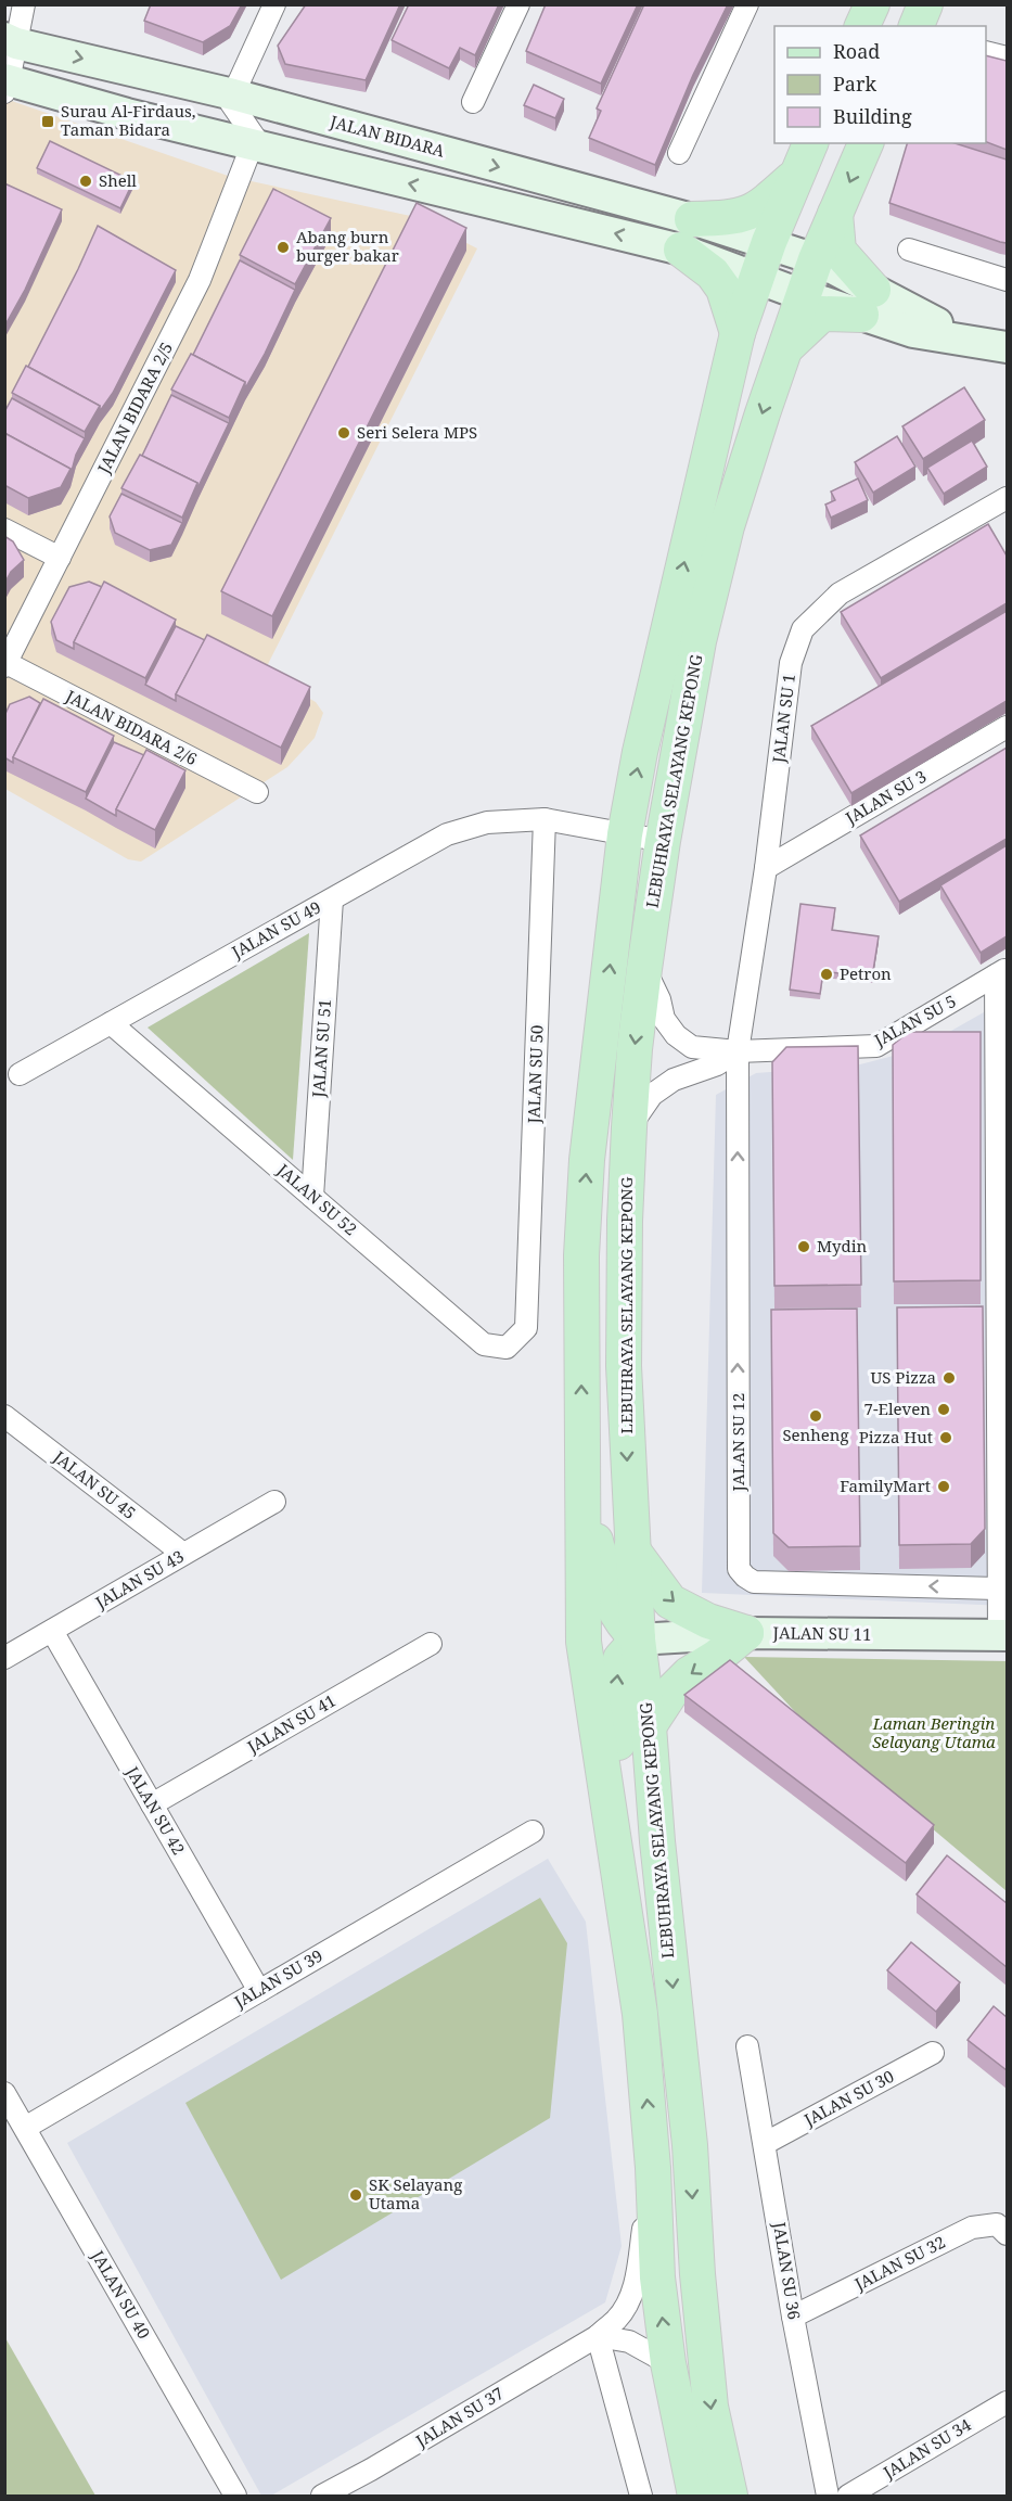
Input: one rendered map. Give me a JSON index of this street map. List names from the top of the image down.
{
  "streets": {
    "main road": ["JALAN BIDARA", "LEBUHRAYA SELAYANG KEPONG", "JALAN SU 11"],
    "street": [
      "JALAN BIDARA 2/5",
      "JALAN SU 1",
      "JALAN BIDARA 2/6",
      "JALAN SU 3",
      "JALAN SU 49",
      "JALAN SU 5",
      "JALAN SU 51",
      "JALAN SU 50",
      "JALAN SU 52",
      "JALAN SU 12",
      "JALAN SU 45",
      "JALAN SU 43",
      "JALAN SU 41",
      "JALAN SU 42",
      "JALAN SU 39",
      "JALAN SU 30",
      "JALAN SU 32",
      "JALAN SU 36",
      "JALAN SU 40",
      "JALAN SU 37",
      "JALAN SU 34"
    ]
  },
  "crossings": [
    ["JALAN BIDARA", "JALAN BIDARA 2/5"],
    ["JALAN BIDARA", "LEBUHRAYA SELAYANG KEPONG"],
    ["JALAN BIDARA 2/5", "JALAN BIDARA 2/6"],
    ["JALAN SU 1", "JALAN SU 3"],
    ["JALAN SU 1", "JALAN SU 5"],
    ["JALAN SU 1", "JALAN SU 12"],
    ["LEBUHRAYA SELAYANG KEPONG", "JALAN SU 49"],
    ["LEBUHRAYA SELAYANG KEPONG", "JALAN SU 5"],
    ["LEBUHRAYA SELAYANG KEPONG", "JALAN SU 11"],
    ["LEBUHRAYA SELAYANG KEPONG", "JALAN SU 37"],
    ["JALAN SU 49", "JALAN SU 51"],
    ["JALAN SU 49", "JALAN SU 50"],
    ["JALAN SU 49", "JALAN SU 52"],
    ["JALAN SU 5", "JALAN SU 12"],
    ["JALAN SU 51", "JALAN SU 52"],
    ["JALAN SU 50", "JALAN SU 52"],
    ["JALAN SU 45", "JALAN SU 43"],
    ["JALAN SU 43", "JALAN SU 42"],
    ["JALAN SU 41", "JALAN SU 42"],
    ["JALAN SU 42", "JALAN SU 39"],
    ["JALAN SU 39", "JALAN SU 40"],
    ["JALAN SU 30", "JALAN SU 36"],
    ["JALAN SU 32", "JALAN SU 36"]
  ],
  "parks": ["Laman Beringin Selayang Utama"],
  "places": {
    "transit": ["Surau Al-Firdaus, Taman Bidara"],
    "other": [
      "Shell",
      "Abang burn burger bakar",
      "Seri Selera MPS",
      "Petron",
      "Mydin",
      "US Pizza",
      "7-Eleven",
      "Senheng",
      "Pizza Hut",
      "FamilyMart",
      "SK Selayang Utama"
    ]
  },
  "legend": ["Road", "Park", "Building"]
}
